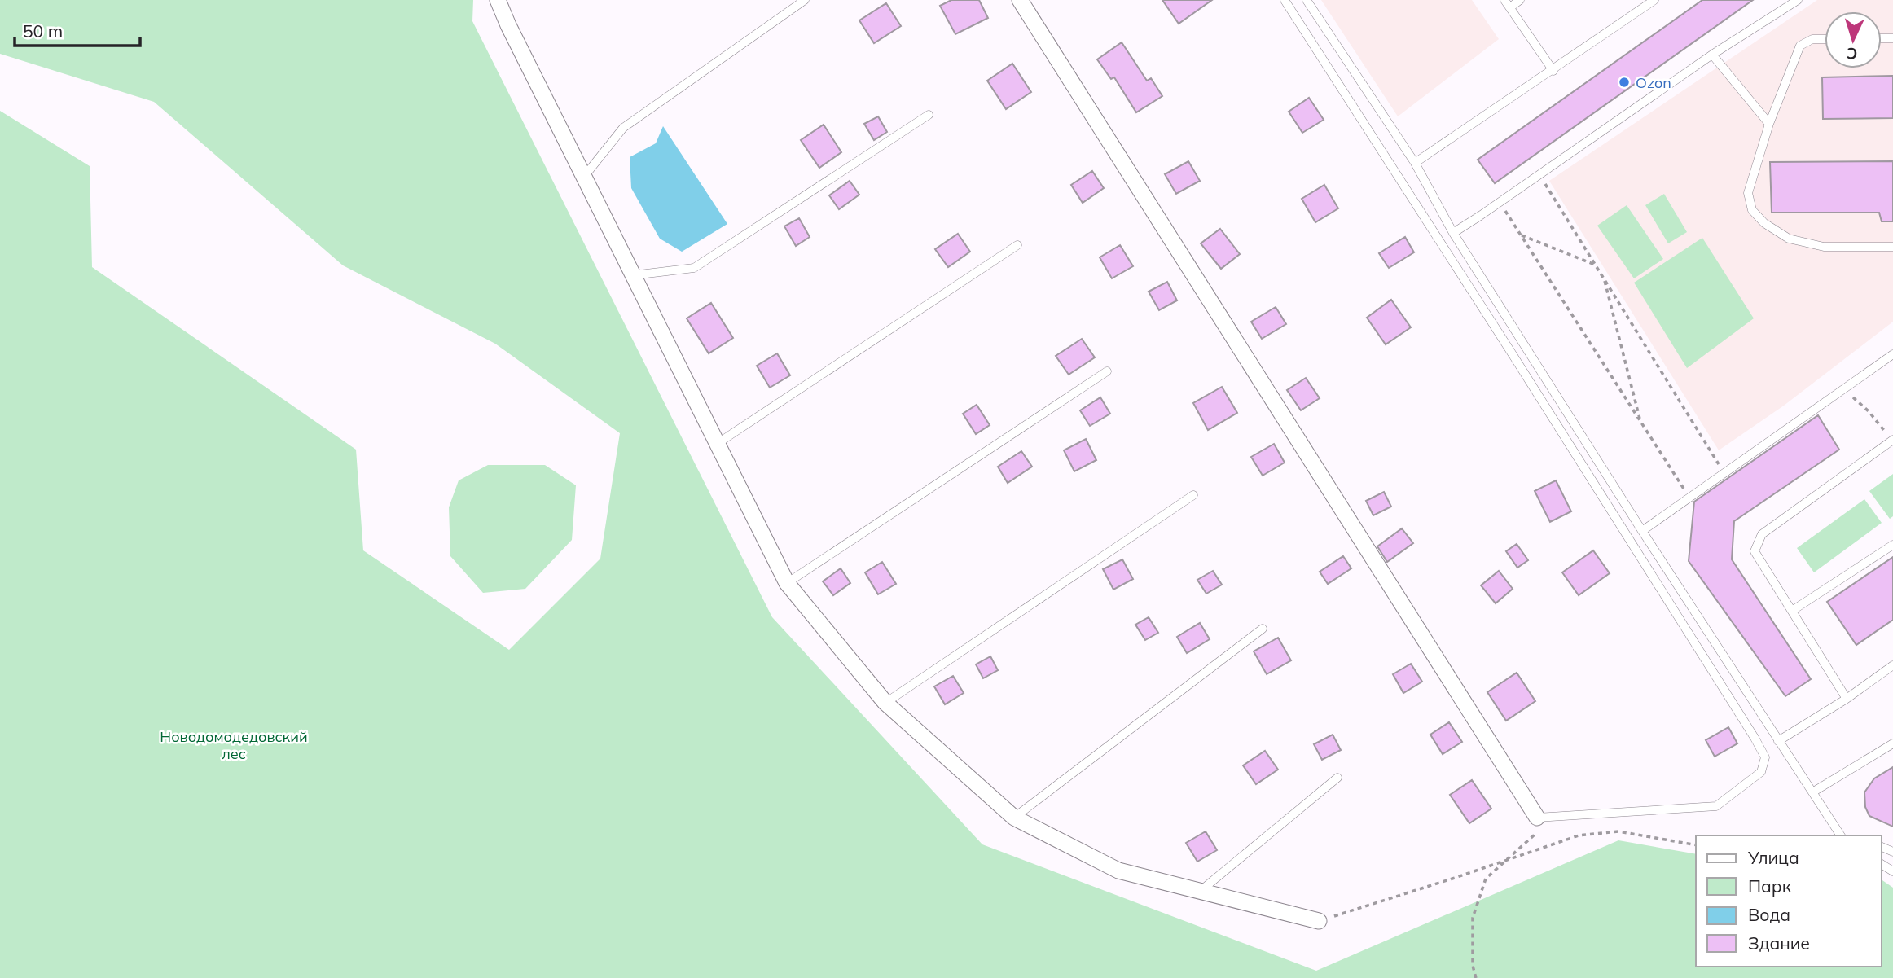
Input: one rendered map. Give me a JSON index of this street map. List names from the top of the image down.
{
  "parks": ["Новодомодедовский лес"],
  "places": ["Ozon"],
  "legend": [
    "Улица",
    "Парк",
    "Вода",
    "Здание"
  ],
  "scale_bar": "50 m",
  "north": "bottom"
}
